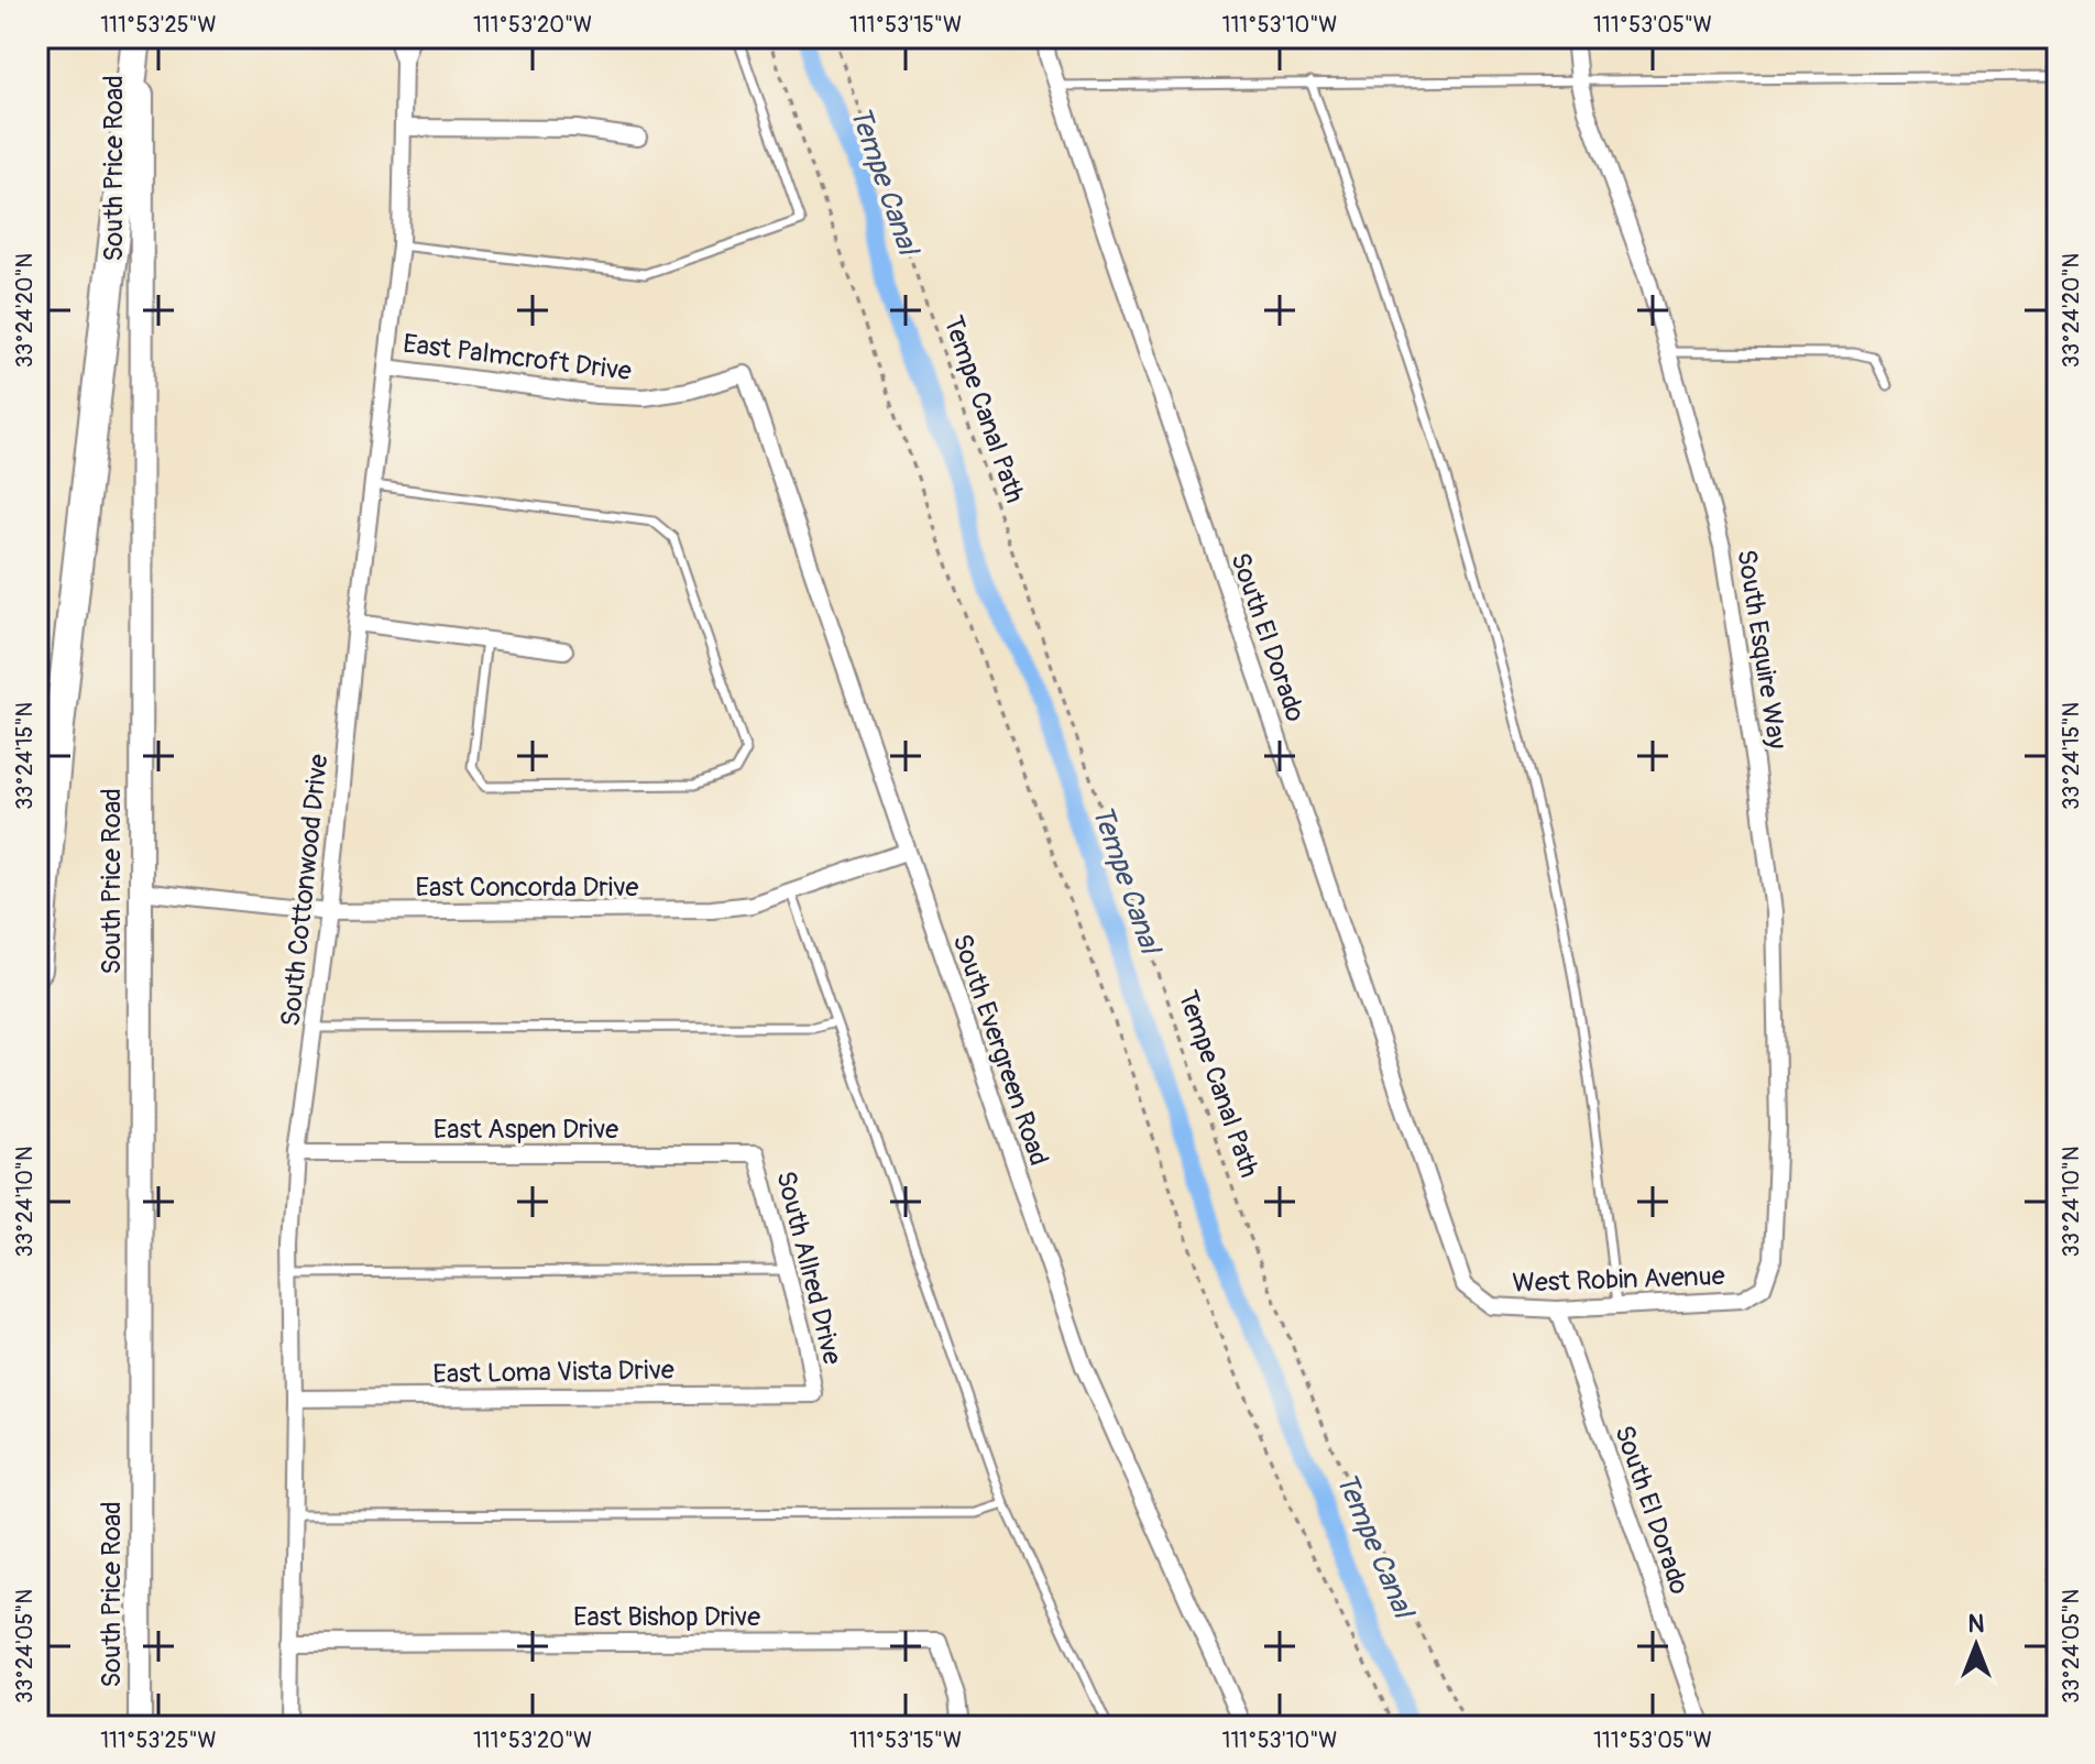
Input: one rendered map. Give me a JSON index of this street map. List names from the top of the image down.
{
  "streets": {
    "main road": ["South Price Road"],
    "street": [
      "East Palmcroft Drive",
      "South El Dorado",
      "South Esquire Way",
      "East Concorda Drive",
      "South Cottonwood Drive",
      "South Evergreen Road",
      "East Aspen Drive",
      "South Allred Drive",
      "West Robin Avenue",
      "East Loma Vista Drive",
      "East Bishop Drive"
    ],
    "path": ["Tempe Canal Path"]
  },
  "crossings": [
    ["South Price Road", "East Concorda Drive"],
    ["East Palmcroft Drive", "South Cottonwood Drive"],
    ["East Palmcroft Drive", "South Evergreen Road"],
    ["South El Dorado", "West Robin Avenue"],
    ["South Esquire Way", "West Robin Avenue"],
    ["East Concorda Drive", "South Cottonwood Drive"],
    ["East Concorda Drive", "South Evergreen Road"],
    ["South Cottonwood Drive", "East Aspen Drive"],
    ["South Cottonwood Drive", "East Loma Vista Drive"],
    ["South Cottonwood Drive", "East Bishop Drive"],
    ["East Aspen Drive", "South Allred Drive"],
    ["South Allred Drive", "East Loma Vista Drive"]
  ],
  "water": ["Tempe Canal"],
  "north": "top",
  "coordinates": [
    "111°53'25\"W",
    "111°53'20\"W",
    "111°53'15\"W",
    "111°53'10\"W",
    "111°53'05\"W",
    "33°24'20\"N",
    "33°24'15\"N",
    "33°24'10\"N",
    "33°24'05\"N"
  ]
}
